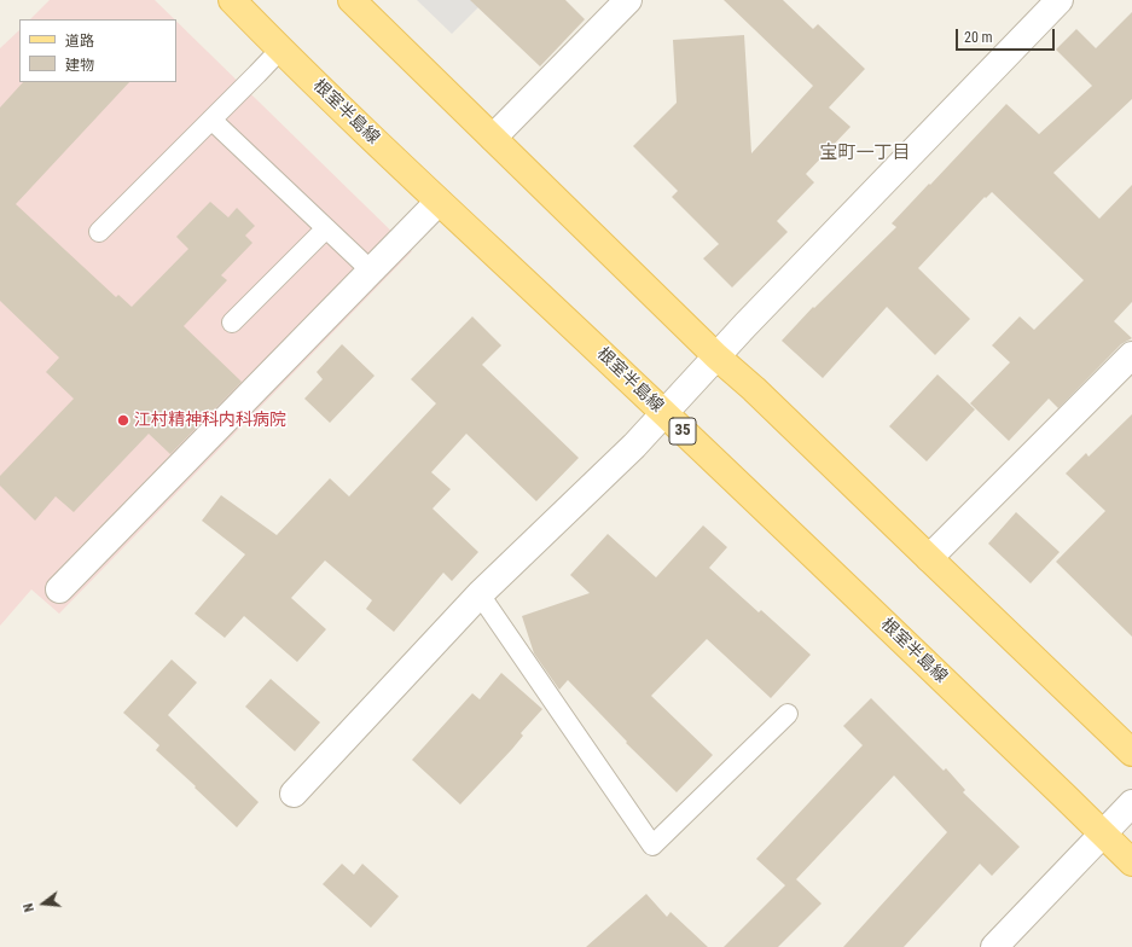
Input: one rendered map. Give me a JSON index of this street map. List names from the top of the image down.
{
  "streets": {
    "main road": ["根室半島線", "35"]
  },
  "districts": ["宝町一丁目"],
  "places": ["江村精神科内科病院"],
  "legend": ["道路", "建物"],
  "scale_bar": "20 m",
  "north": "left"
}
